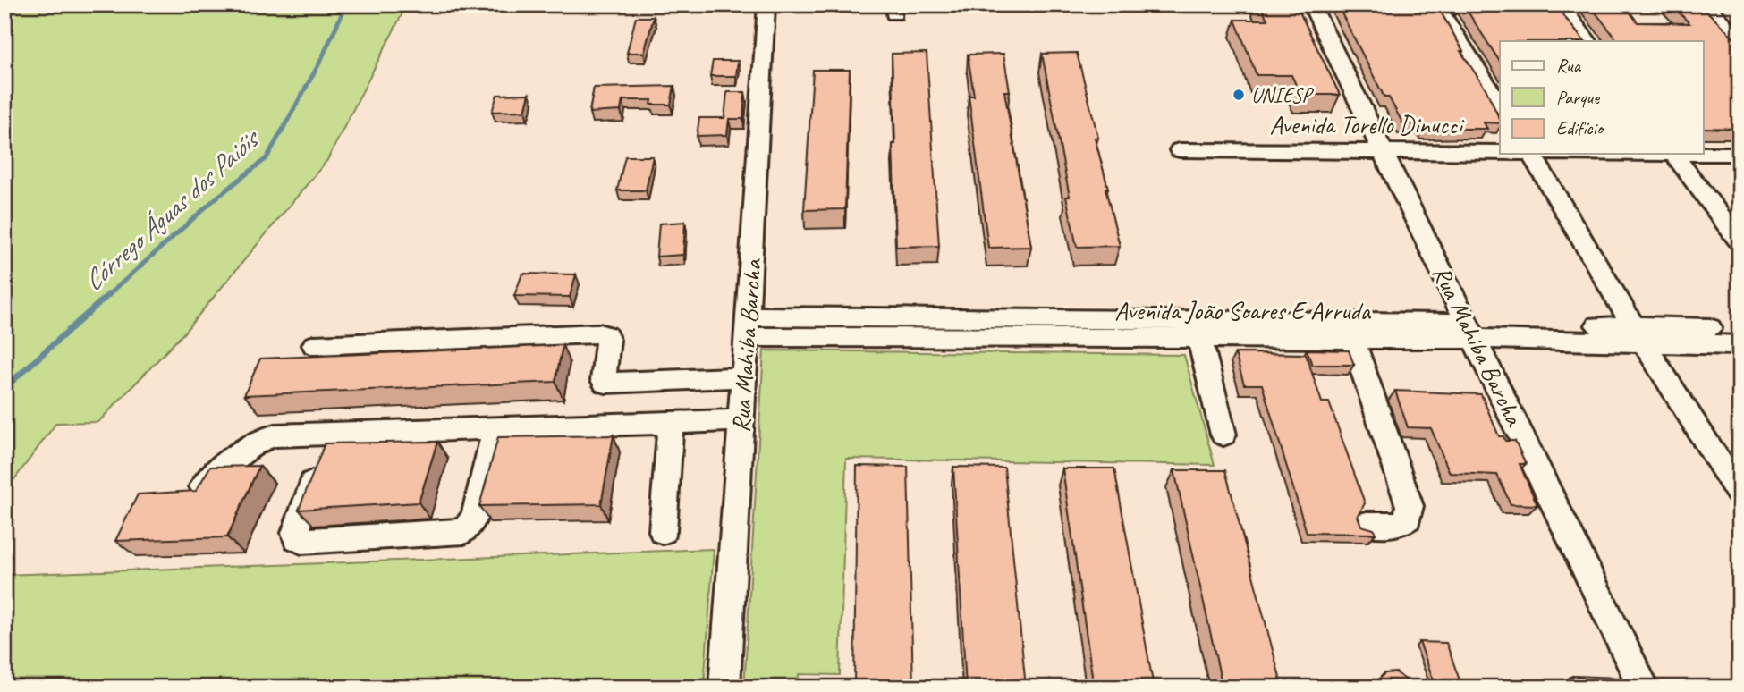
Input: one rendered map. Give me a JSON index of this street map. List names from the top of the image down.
{
  "streets": {
    "street": ["Avenida Torello Dinucci", "Avenida João Soares E Arruda", "Rua Mahiba Barcha"]
  },
  "crossings": [
    ["Avenida Torello Dinucci", "Rua Mahiba Barcha"],
    ["Avenida João Soares E Arruda", "Rua Mahiba Barcha"]
  ],
  "water": ["Córrego Águas dos Paióis"],
  "places": ["UNIESP"],
  "legend": ["Rua", "Parque", "Edifício"]
}
